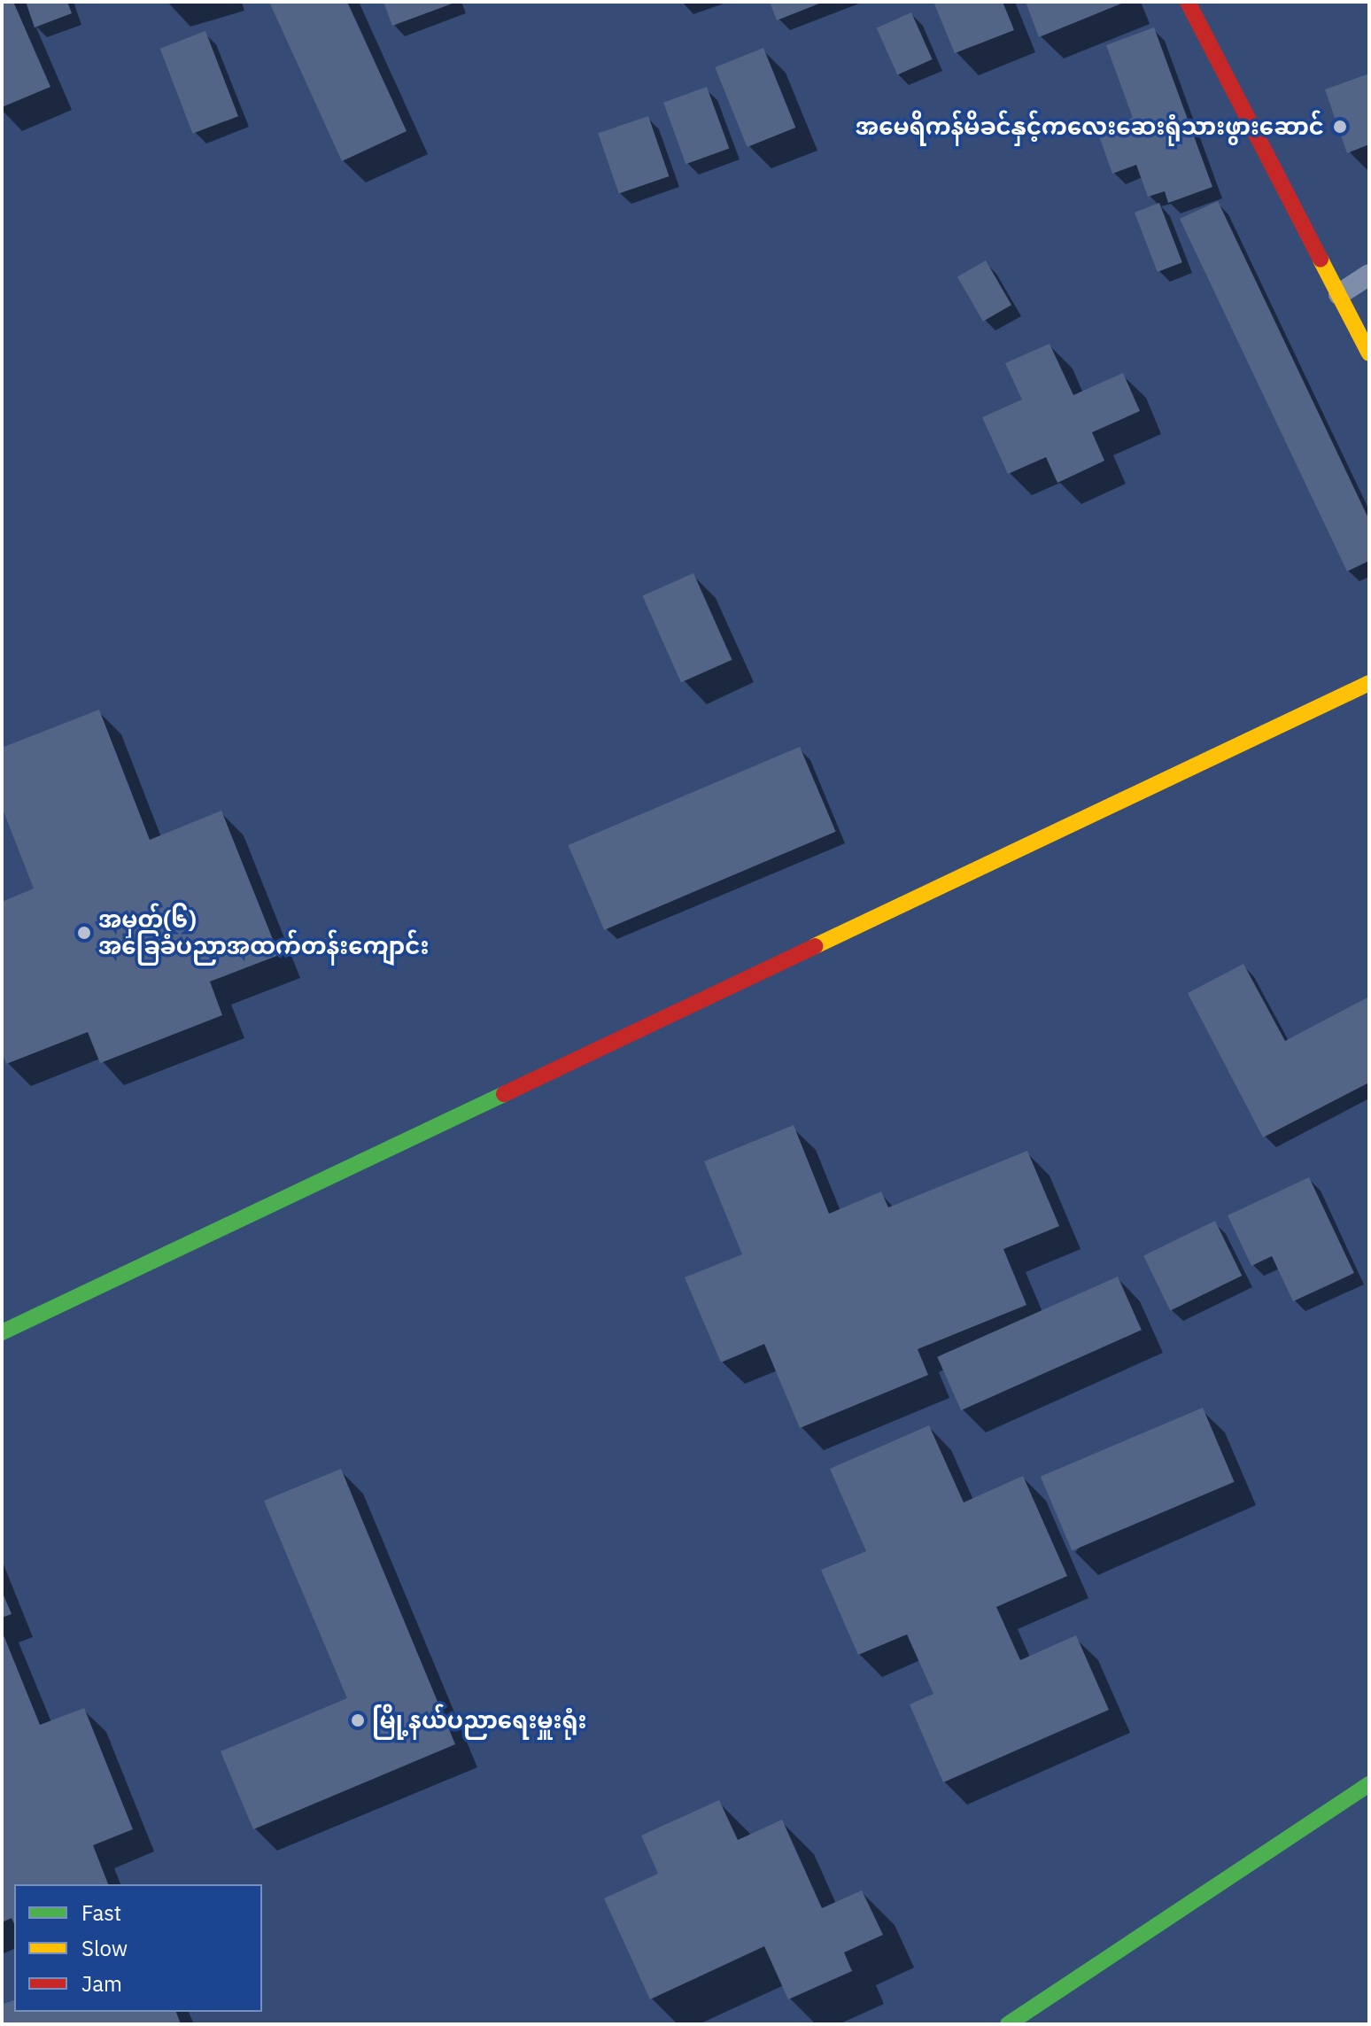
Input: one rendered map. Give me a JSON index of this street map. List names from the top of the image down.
{
  "places": ["အမေရိကန်မိခင်နှင့်ကလေးဆေးရုံသားဖွားဆောင်", "အမှတ်(၆) အခြေခံပညာအထက်တန်းကျောင်း", "မြို့နယ်ပညာရေးမှူးရုံး"],
  "legend": ["Fast", "Slow", "Jam"]
}
